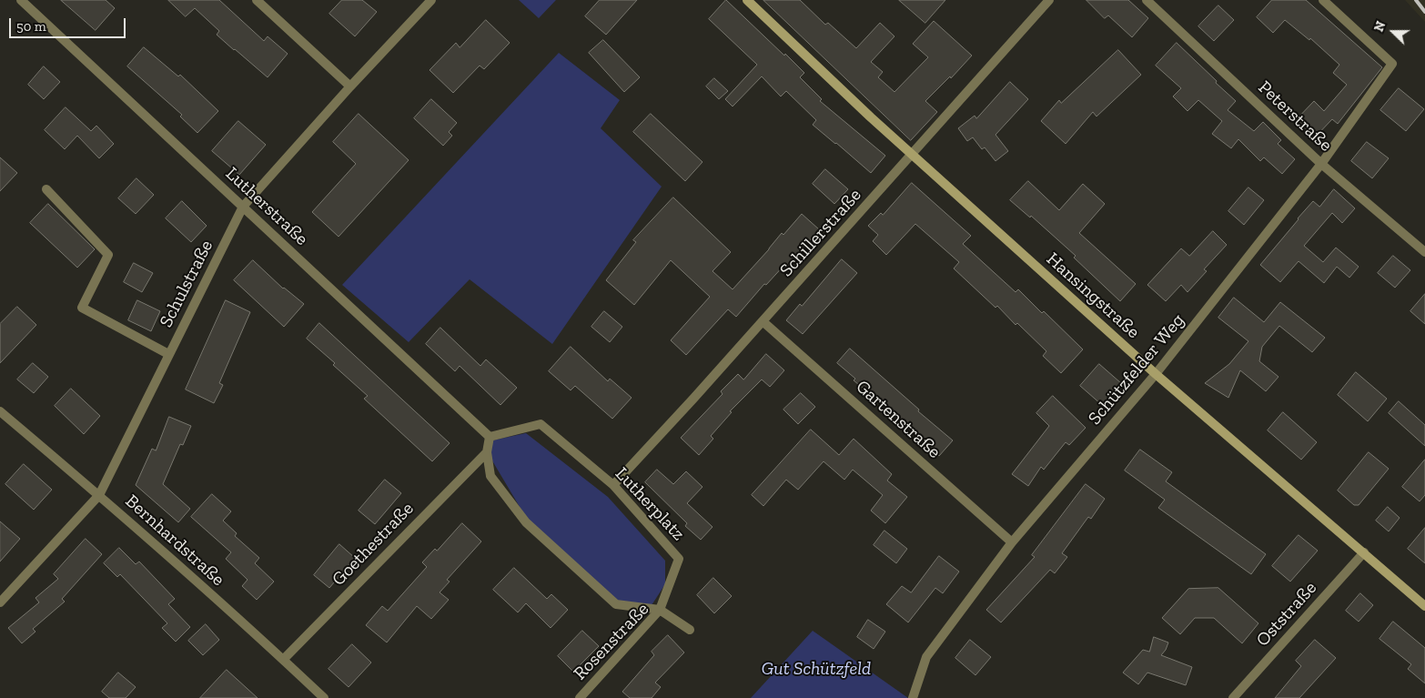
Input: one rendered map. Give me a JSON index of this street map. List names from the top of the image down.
{
  "streets": {
    "street": [
      "Peterstraße",
      "Lutherstraße",
      "Schillerstraße",
      "Schulstraße",
      "Hansingstraße",
      "Schützfelder Weg",
      "Gartenstraße",
      "Lutherplatz",
      "Bernhardstraße",
      "Goethestraße",
      "Oststraße",
      "Rosenstraße"
    ]
  },
  "crossings": [
    ["Peterstraße", "Schützfelder Weg"],
    ["Lutherstraße", "Schulstraße"],
    ["Lutherstraße", "Lutherplatz"],
    ["Schillerstraße", "Hansingstraße"],
    ["Schillerstraße", "Gartenstraße"],
    ["Schillerstraße", "Lutherplatz"],
    ["Schulstraße", "Bernhardstraße"],
    ["Hansingstraße", "Schützfelder Weg"],
    ["Hansingstraße", "Oststraße"],
    ["Schützfelder Weg", "Gartenstraße"],
    ["Lutherplatz", "Rosenstraße"],
    ["Bernhardstraße", "Goethestraße"]
  ],
  "parks": ["Gut Schützfeld"],
  "scale_bar": "50 m",
  "north": "left"
}
